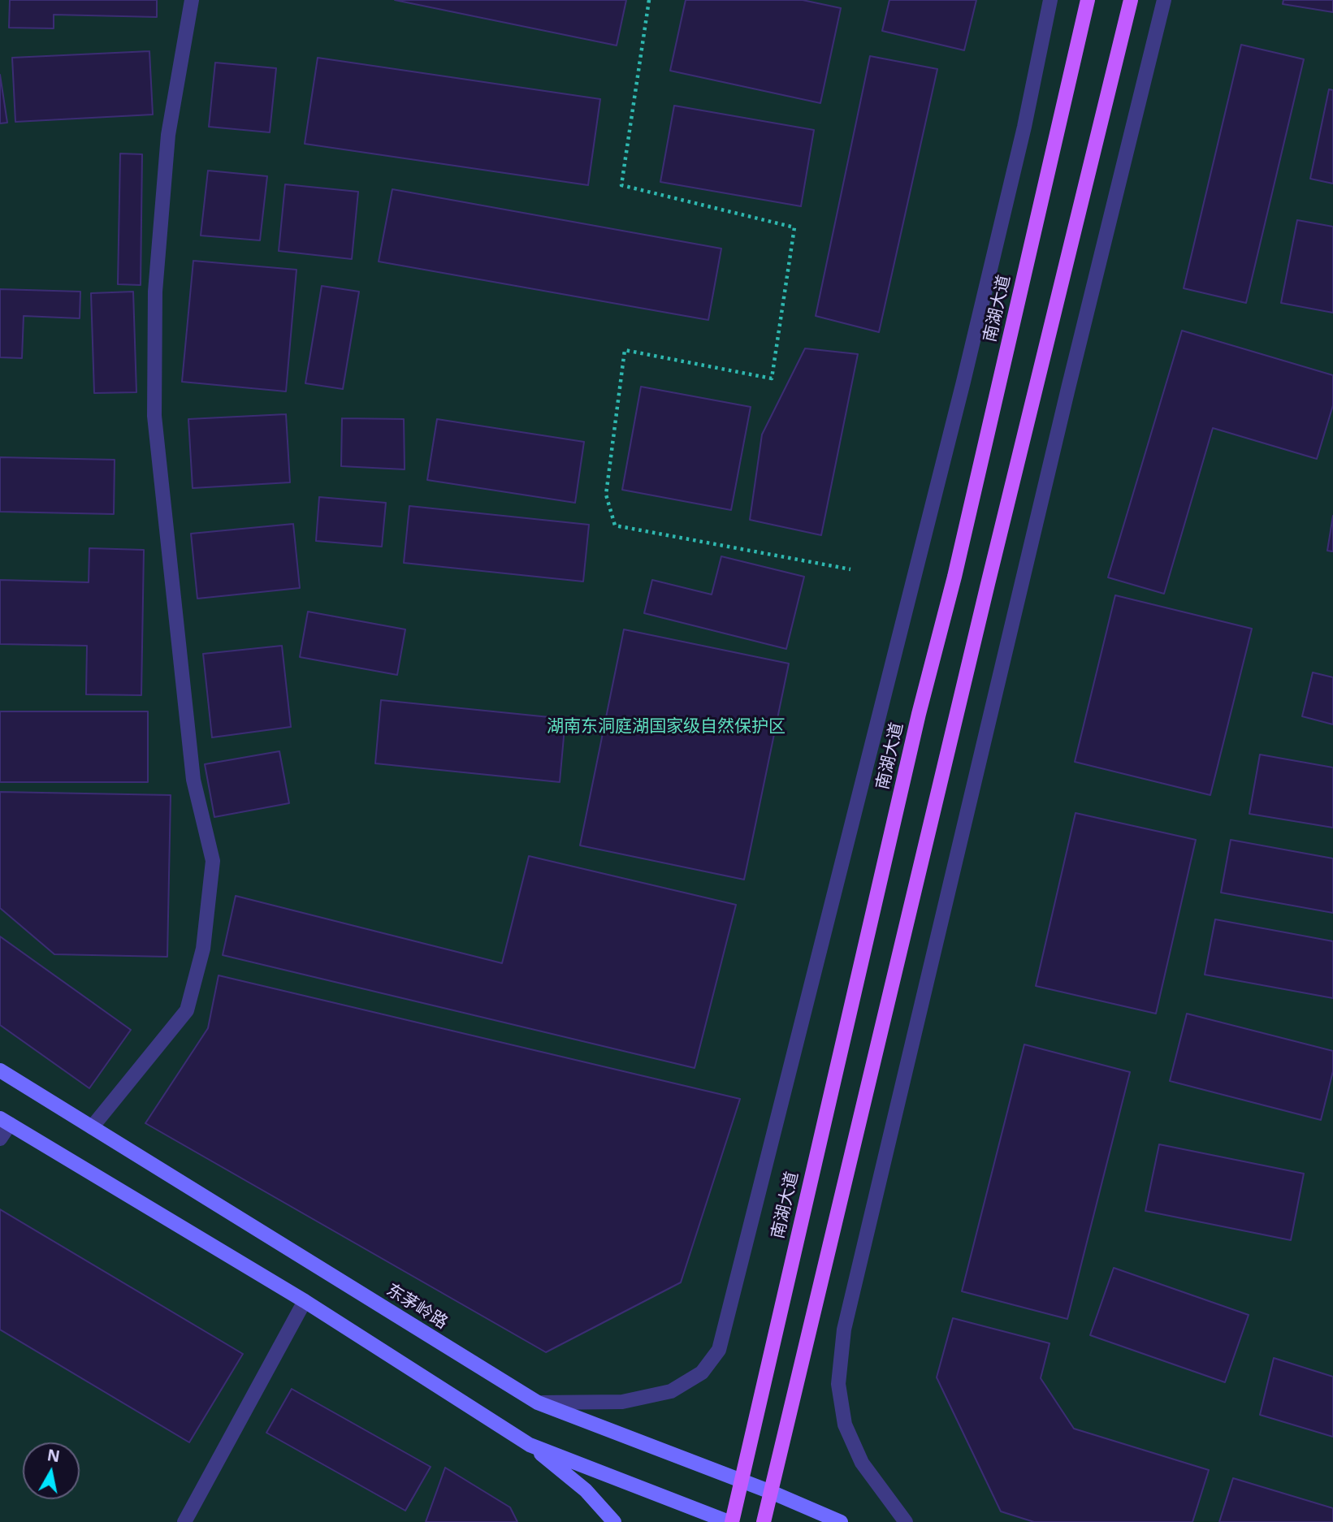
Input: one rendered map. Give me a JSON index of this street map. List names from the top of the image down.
{
  "streets": {
    "main road": ["南湖大道", "东茅岭路"]
  },
  "crossings": [
    ["南湖大道", "东茅岭路"]
  ],
  "parks": ["湖南东洞庭湖国家级自然保护区"],
  "north": "top"
}
